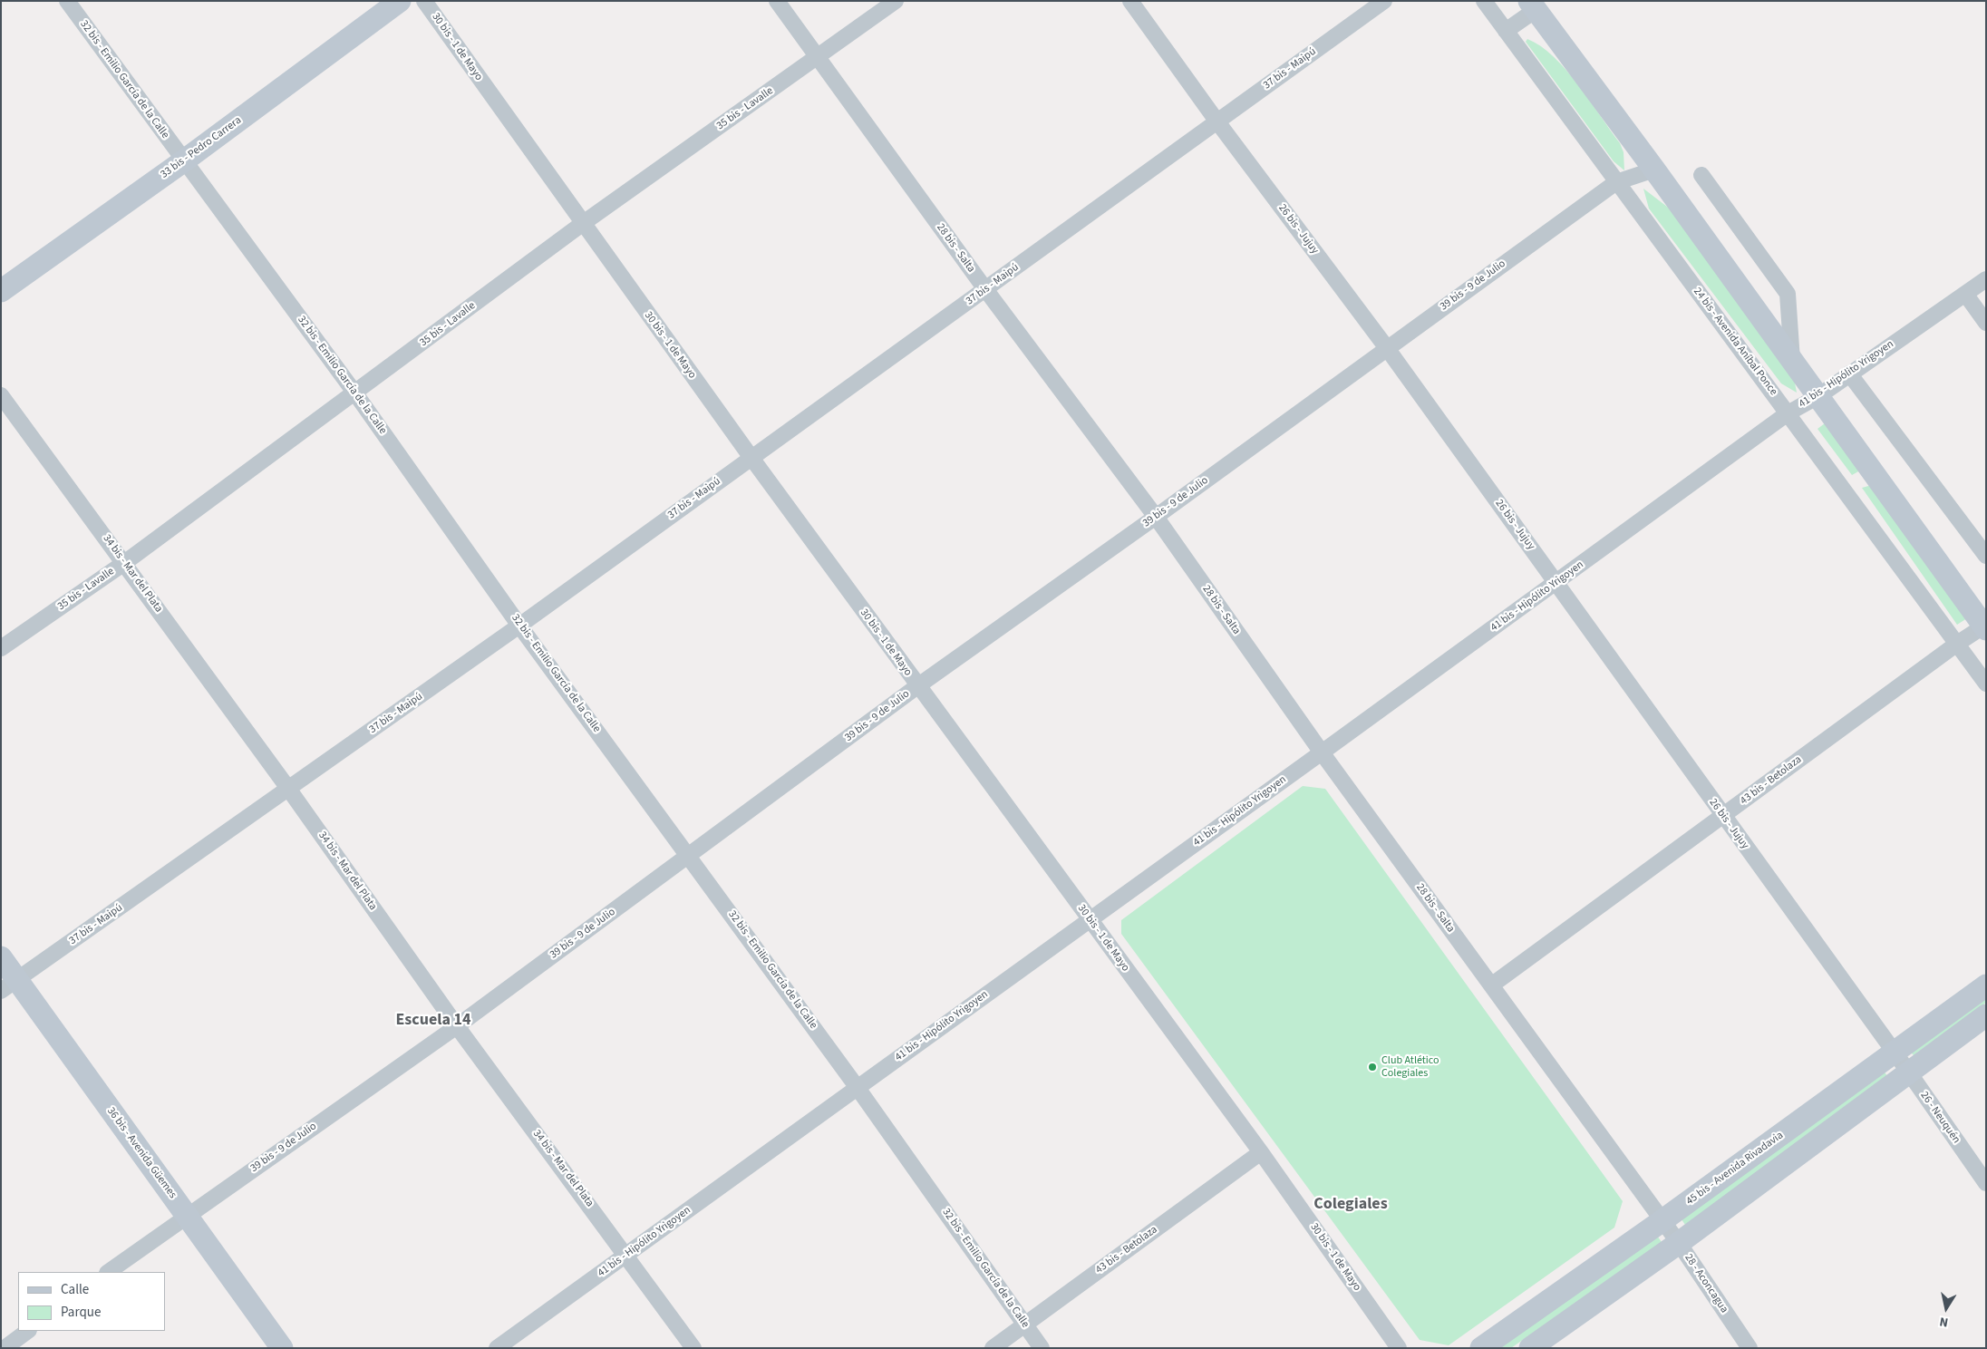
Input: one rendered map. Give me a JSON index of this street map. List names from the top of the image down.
{
  "streets": {
    "main road": ["33 bis - Pedro Carrera", "36 bis - Avenida Güemes", "45 bis - Avenida Rivadavia"],
    "street": [
      "30 bis - 1 de Mayo",
      "37 bis - Maipú",
      "32 bis - Emilio García de la Calle",
      "35 bis - Lavalle",
      "26 bis - Jujuy",
      "28 bis - Salta",
      "39 bis - 9 de Julio",
      "24 bis - Avenida Aníbal Ponce",
      "41 bis - Hipólito Yrigoyen",
      "34 bis - Mar del Plata",
      "43 bis - Betolaza",
      "26 - Neuquén",
      "28 - Aconcagua"
    ]
  },
  "crossings": [
    ["30 bis - 1 de Mayo", "37 bis - Maipú"],
    ["30 bis - 1 de Mayo", "35 bis - Lavalle"],
    ["30 bis - 1 de Mayo", "39 bis - 9 de Julio"],
    ["30 bis - 1 de Mayo", "41 bis - Hipólito Yrigoyen"],
    ["30 bis - 1 de Mayo", "43 bis - Betolaza"],
    ["37 bis - Maipú", "32 bis - Emilio García de la Calle"],
    ["37 bis - Maipú", "26 bis - Jujuy"],
    ["37 bis - Maipú", "28 bis - Salta"],
    ["37 bis - Maipú", "34 bis - Mar del Plata"],
    ["37 bis - Maipú", "36 bis - Avenida Güemes"],
    ["32 bis - Emilio García de la Calle", "35 bis - Lavalle"],
    ["32 bis - Emilio García de la Calle", "33 bis - Pedro Carrera"],
    ["32 bis - Emilio García de la Calle", "39 bis - 9 de Julio"],
    ["32 bis - Emilio García de la Calle", "41 bis - Hipólito Yrigoyen"],
    ["32 bis - Emilio García de la Calle", "43 bis - Betolaza"],
    ["35 bis - Lavalle", "28 bis - Salta"],
    ["35 bis - Lavalle", "34 bis - Mar del Plata"],
    ["26 bis - Jujuy", "39 bis - 9 de Julio"],
    ["26 bis - Jujuy", "41 bis - Hipólito Yrigoyen"],
    ["26 bis - Jujuy", "43 bis - Betolaza"],
    ["26 bis - Jujuy", "26 - Neuquén"],
    ["26 bis - Jujuy", "45 bis - Avenida Rivadavia"],
    ["28 bis - Salta", "39 bis - 9 de Julio"],
    ["28 bis - Salta", "41 bis - Hipólito Yrigoyen"],
    ["28 bis - Salta", "43 bis - Betolaza"],
    ["28 bis - Salta", "45 bis - Avenida Rivadavia"],
    ["28 bis - Salta", "28 - Aconcagua"],
    ["39 bis - 9 de Julio", "24 bis - Avenida Aníbal Ponce"],
    ["39 bis - 9 de Julio", "34 bis - Mar del Plata"],
    ["39 bis - 9 de Julio", "36 bis - Avenida Güemes"],
    ["24 bis - Avenida Aníbal Ponce", "41 bis - Hipólito Yrigoyen"],
    ["24 bis - Avenida Aníbal Ponce", "43 bis - Betolaza"],
    ["41 bis - Hipólito Yrigoyen", "34 bis - Mar del Plata"],
    ["26 - Neuquén", "45 bis - Avenida Rivadavia"],
    ["45 bis - Avenida Rivadavia", "28 - Aconcagua"]
  ],
  "districts": ["Escuela 14", "Colegiales"],
  "places": ["Club Atlético Colegiales"],
  "legend": ["Calle", "Parque"],
  "north": "bottom"
}
